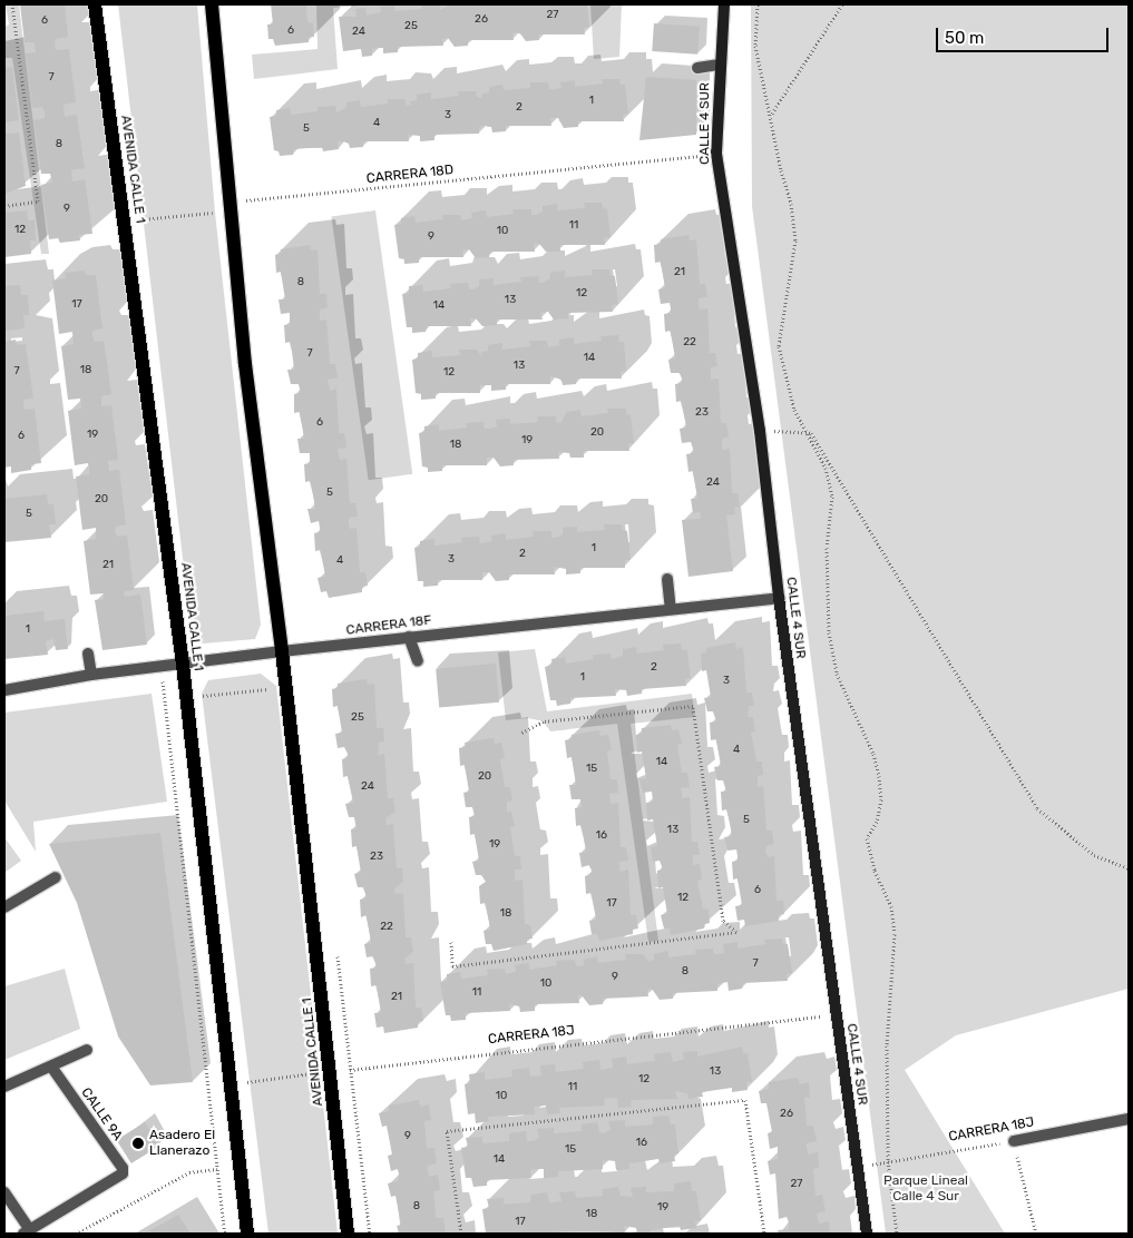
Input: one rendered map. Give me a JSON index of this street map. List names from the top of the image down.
{
  "streets": {
    "main road": ["CALLE 4 SUR", "AVENIDA CALLE 1"],
    "street": ["CARRERA 18F", "CARRERA 18J", "CALLE 9A"],
    "path": ["CARRERA 18D"]
  },
  "crossings": [
    ["CALLE 4 SUR", "CARRERA 18D"],
    ["CALLE 4 SUR", "CARRERA 18F"],
    ["CALLE 4 SUR", "CARRERA 18J"],
    ["AVENIDA CALLE 1", "CARRERA 18D"],
    ["AVENIDA CALLE 1", "CARRERA 18F"],
    ["AVENIDA CALLE 1", "CARRERA 18J"]
  ],
  "parks": ["Parque Lineal Calle 4 Sur"],
  "places": ["Asadero El Llanerazo"],
  "house_numbers": [
    "27",
    "26",
    "6",
    "25",
    "6",
    "24",
    "7",
    "1",
    "2",
    "3",
    "4",
    "5",
    "8",
    "9",
    "11",
    "12",
    "10",
    "9",
    "21",
    "8",
    "12",
    "13",
    "17",
    "14",
    "22",
    "7",
    "14",
    "13",
    "18",
    "7",
    "12",
    "23",
    "6",
    "20",
    "19",
    "6",
    "19",
    "18",
    "24",
    "5",
    "20",
    "5",
    "1",
    "2",
    "3",
    "4",
    "21",
    "1",
    "2",
    "1",
    "3",
    "25",
    "4",
    "14",
    "15",
    "20",
    "24",
    "5",
    "13",
    "16",
    "19",
    "23",
    "6",
    "12",
    "17",
    "18",
    "22",
    "7",
    "8",
    "9",
    "10",
    "11",
    "21",
    "13",
    "12",
    "11",
    "10",
    "26",
    "9",
    "16",
    "15",
    "14",
    "27",
    "8",
    "19",
    "18",
    "17"
  ],
  "scale_bar": "50 m"
}
